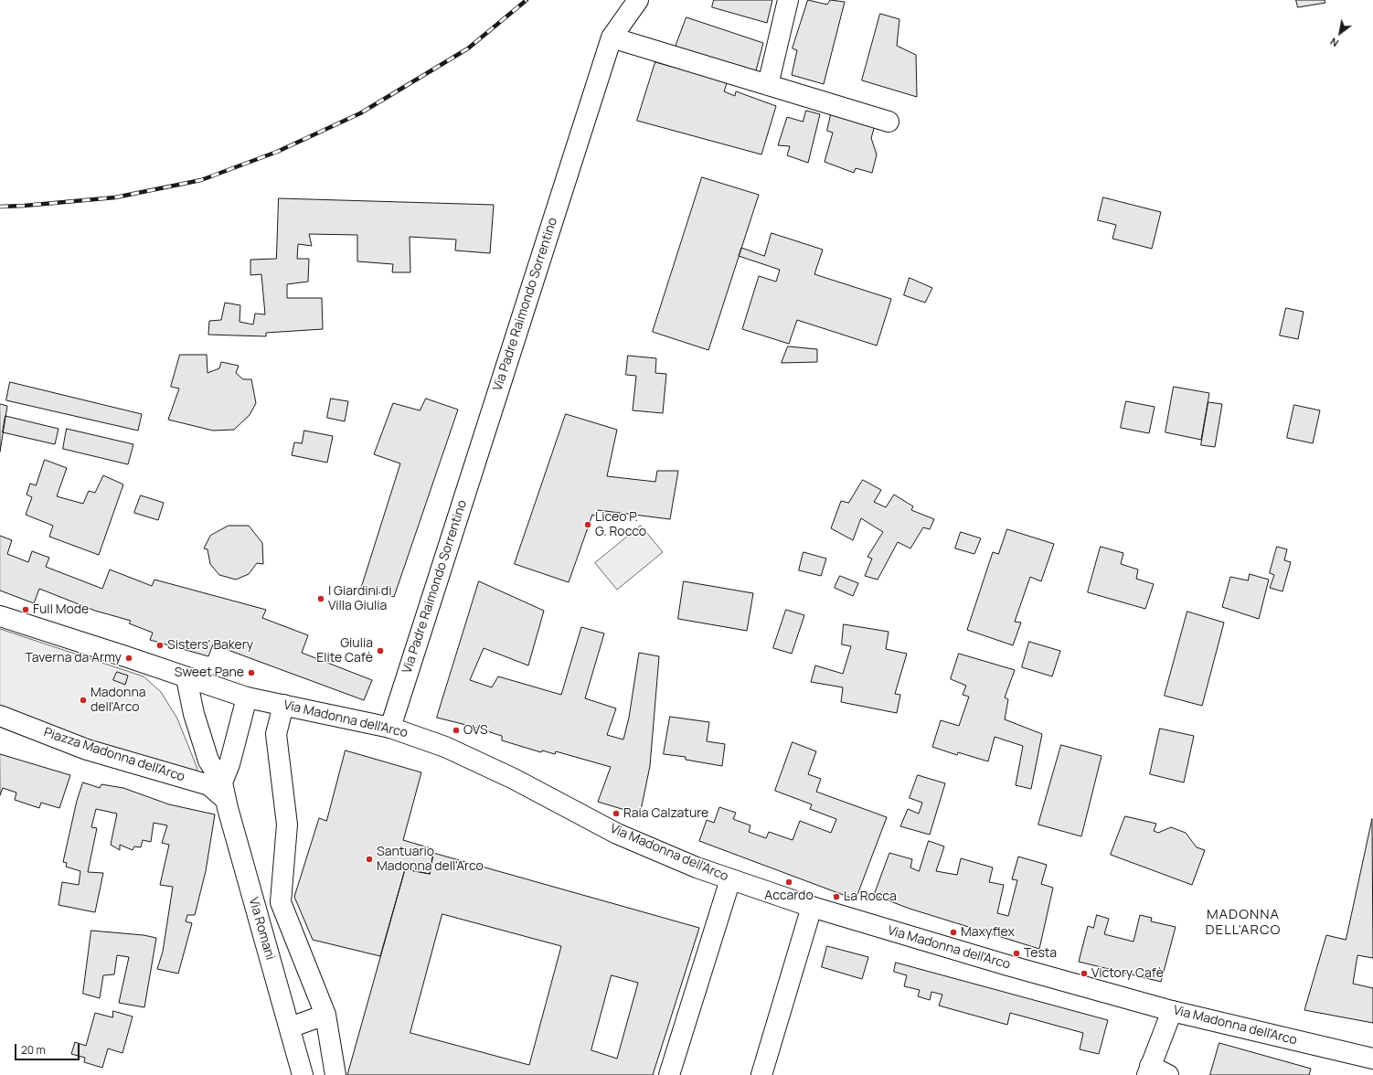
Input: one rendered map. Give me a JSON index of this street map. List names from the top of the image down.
{
  "streets": {
    "street": [
      "Via Padre Raimondo Sorrentino",
      "Via Madonna dell'Arco",
      "Piazza Madonna dell'Arco",
      "Via Romani"
    ]
  },
  "crossings": [
    ["Via Padre Raimondo Sorrentino", "Via Madonna dell'Arco"],
    ["Via Madonna dell'Arco", "Via Romani"],
    ["Piazza Madonna dell'Arco", "Via Romani"]
  ],
  "districts": ["MADONNA DELL'ARCO"],
  "places": [
    "Liceo P. G. Rocco",
    "I Giardini di Villa Giulia",
    "Full Mode",
    "Sisters' Bakery",
    "Giulia Elite Cafè",
    "Taverna da Army",
    "Sweet Pane",
    "Madonna dell'Arco",
    "OVS",
    "Raia Calzature",
    "Santuario Madonna dell'Arco",
    "Accardo",
    "La Rocca",
    "Maxyflex",
    "Testa",
    "Victory Cafè"
  ],
  "scale_bar": "20 m",
  "north": "bottom left"
}
